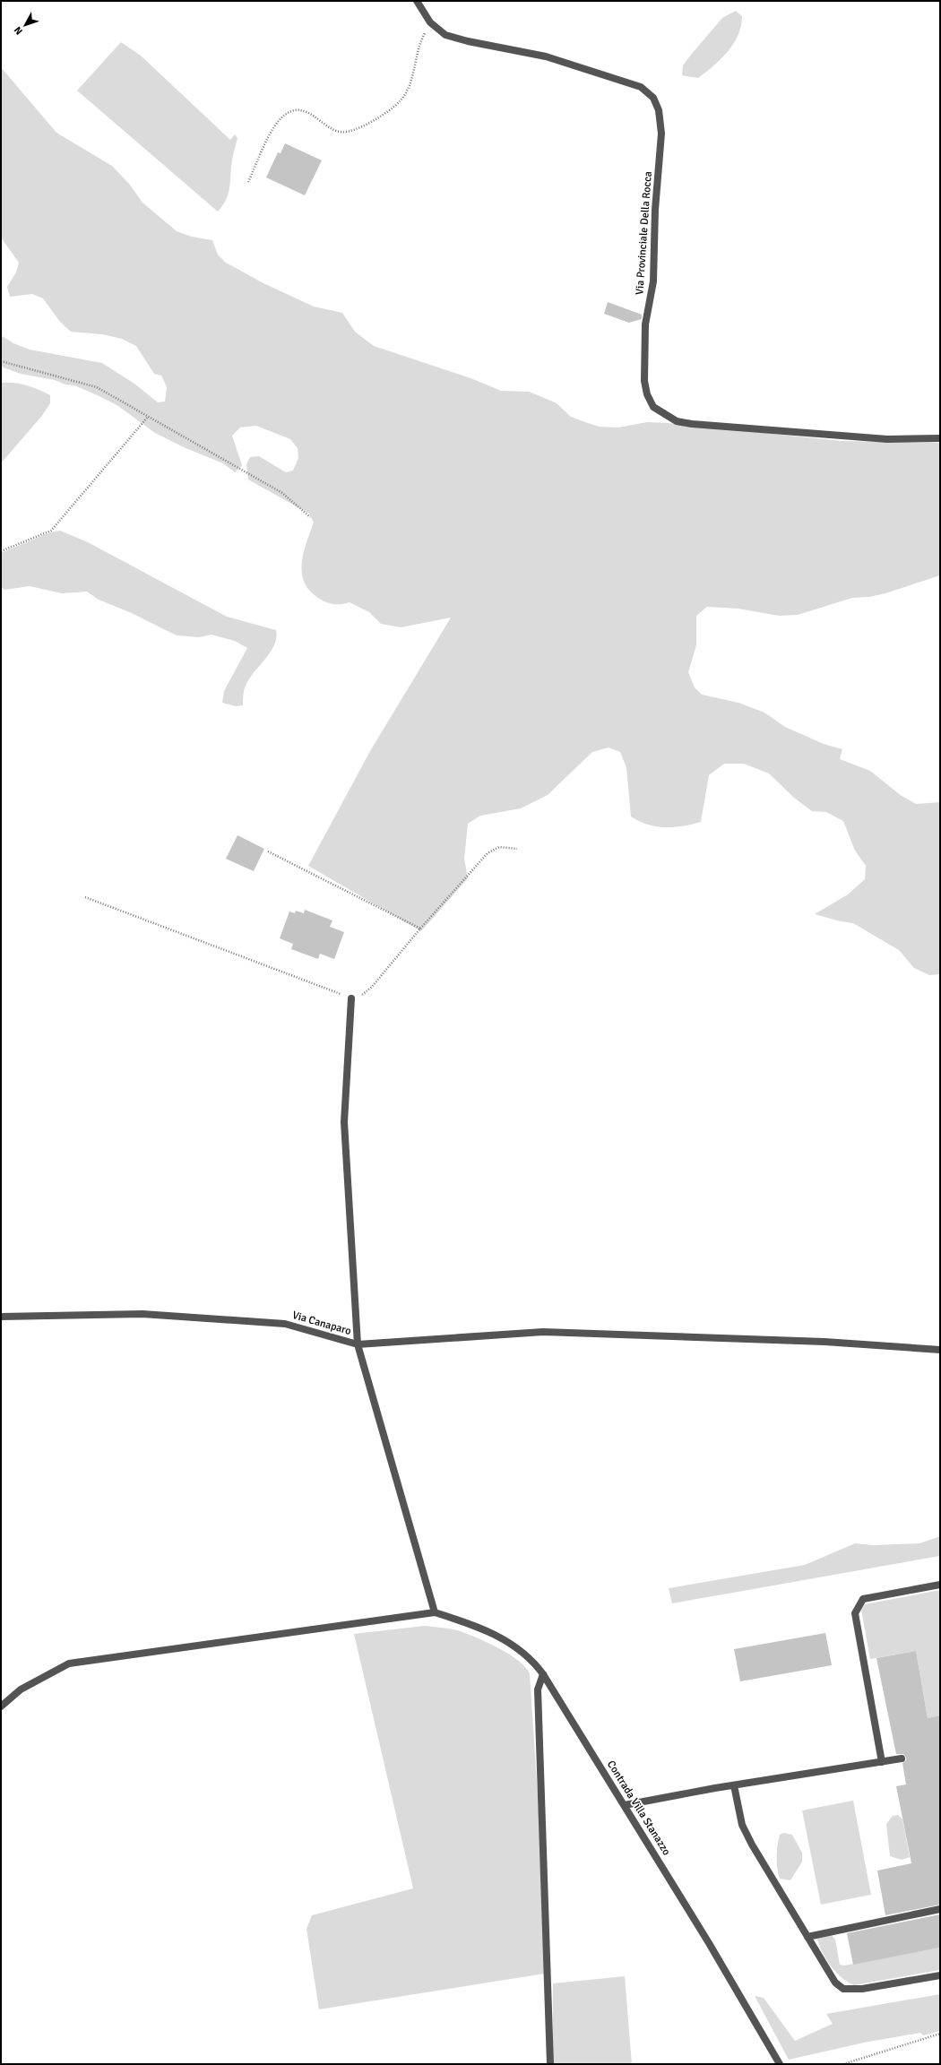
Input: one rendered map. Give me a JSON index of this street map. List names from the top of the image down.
{
  "streets": {
    "street": ["Via Provinciale Della Rocca", "Via Canaparo", "Contrada Villa Stanazzo"]
  },
  "crossings": [
    ["Via Canaparo", "Contrada Villa Stanazzo"]
  ],
  "north": "bottom left"
}
